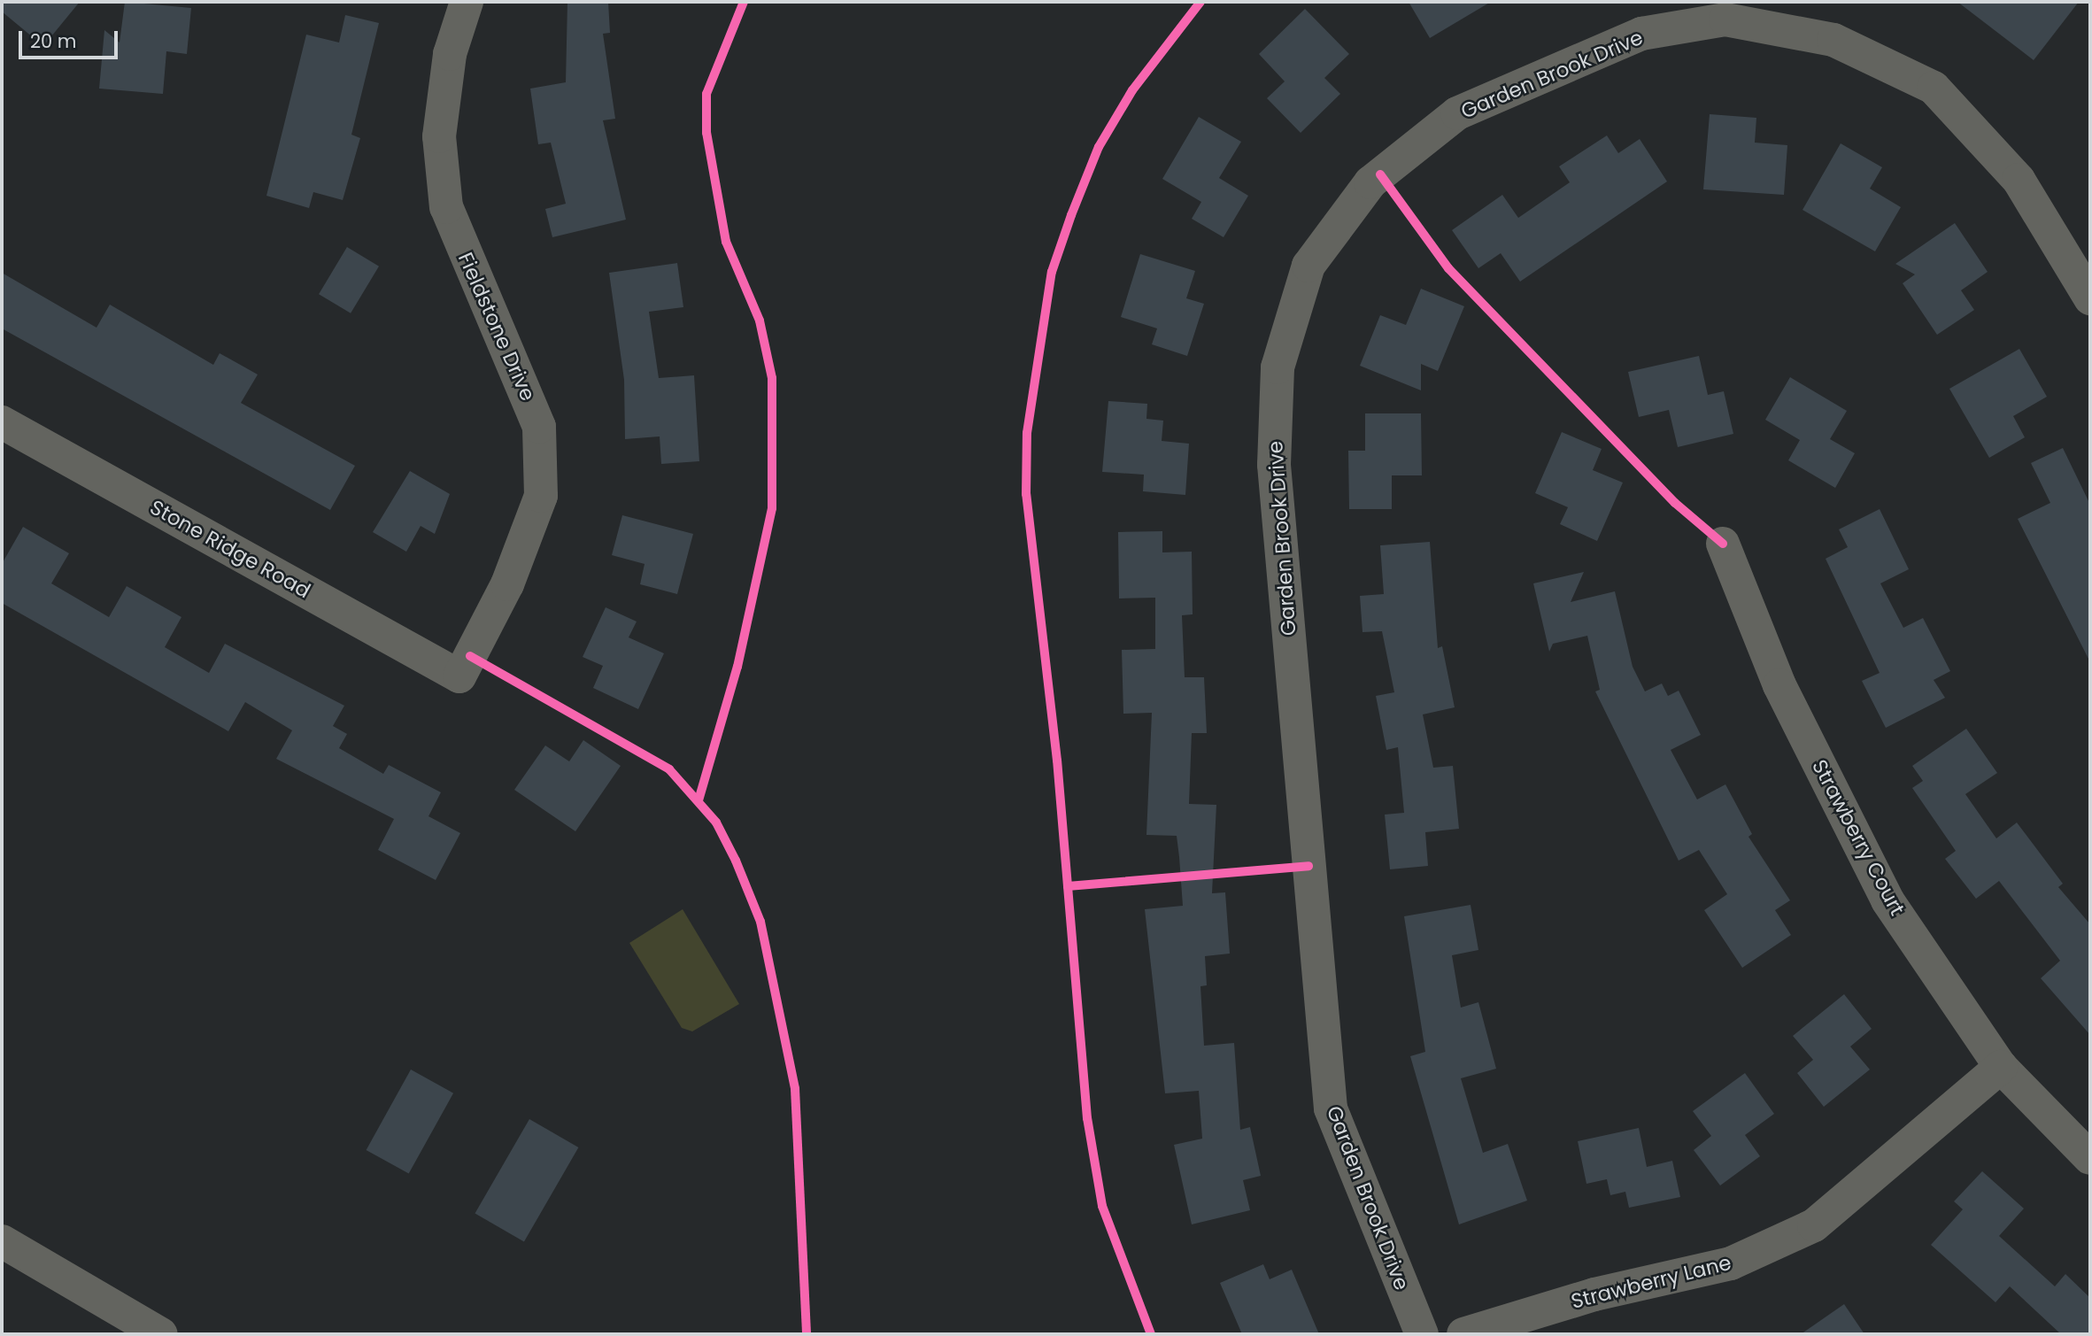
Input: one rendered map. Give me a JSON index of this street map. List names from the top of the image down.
{
  "streets": {
    "street": [
      "Garden Brook Drive",
      "Fieldstone Drive",
      "Stone Ridge Road",
      "Strawberry Court",
      "Strawberry Lane"
    ]
  },
  "crossings": [
    ["Fieldstone Drive", "Stone Ridge Road"],
    ["Strawberry Court", "Strawberry Lane"]
  ],
  "scale_bar": "20 m"
}
